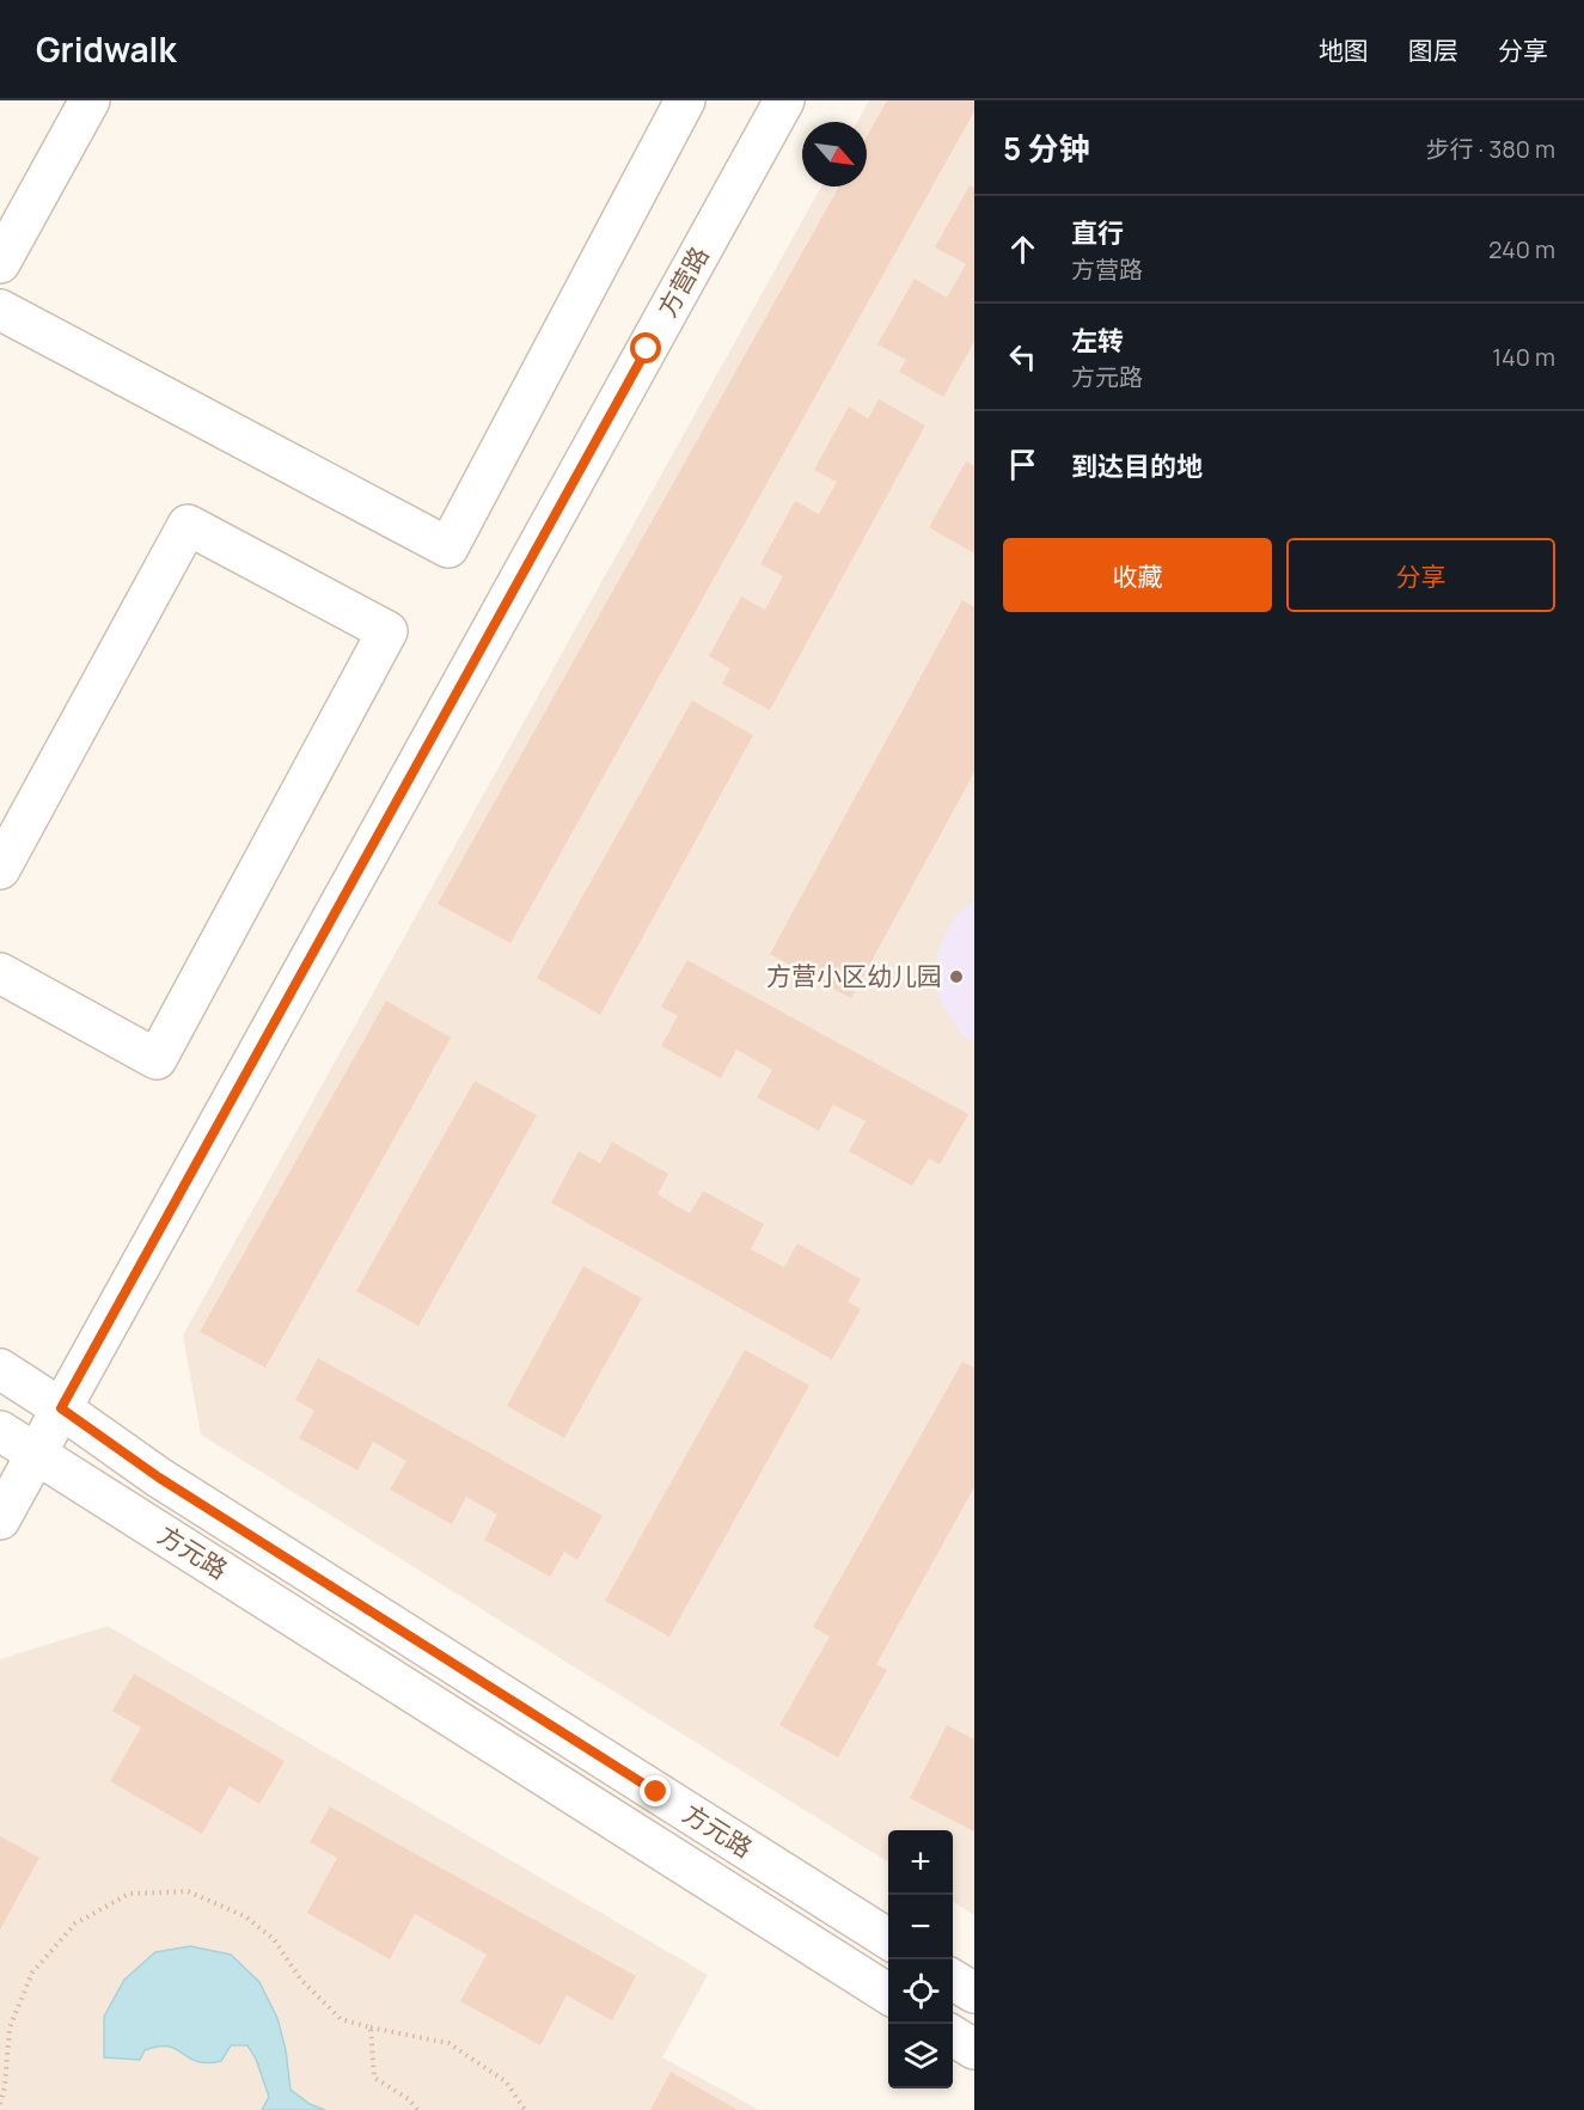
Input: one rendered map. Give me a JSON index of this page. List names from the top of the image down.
{
  "streets": {
    "street": ["方营路", "方元路"]
  },
  "crossings": [
    ["方营路", "方元路"]
  ],
  "places": ["方营小区幼儿园"],
  "north": "bottom right",
  "page": {
    "header": "Gridwalk",
    "nav": ["地图", "图层", "分享"],
    "heading": ["5 分钟", "步行 · 380 m"],
    "list": [
      ["直行", "方营路", "240 m"],
      ["左转", "方元路", "140 m"],
      "到达目的地"
    ],
    "buttons": ["收藏", "分享"],
    "map_buttons": ["+", "−"]
  }
}
